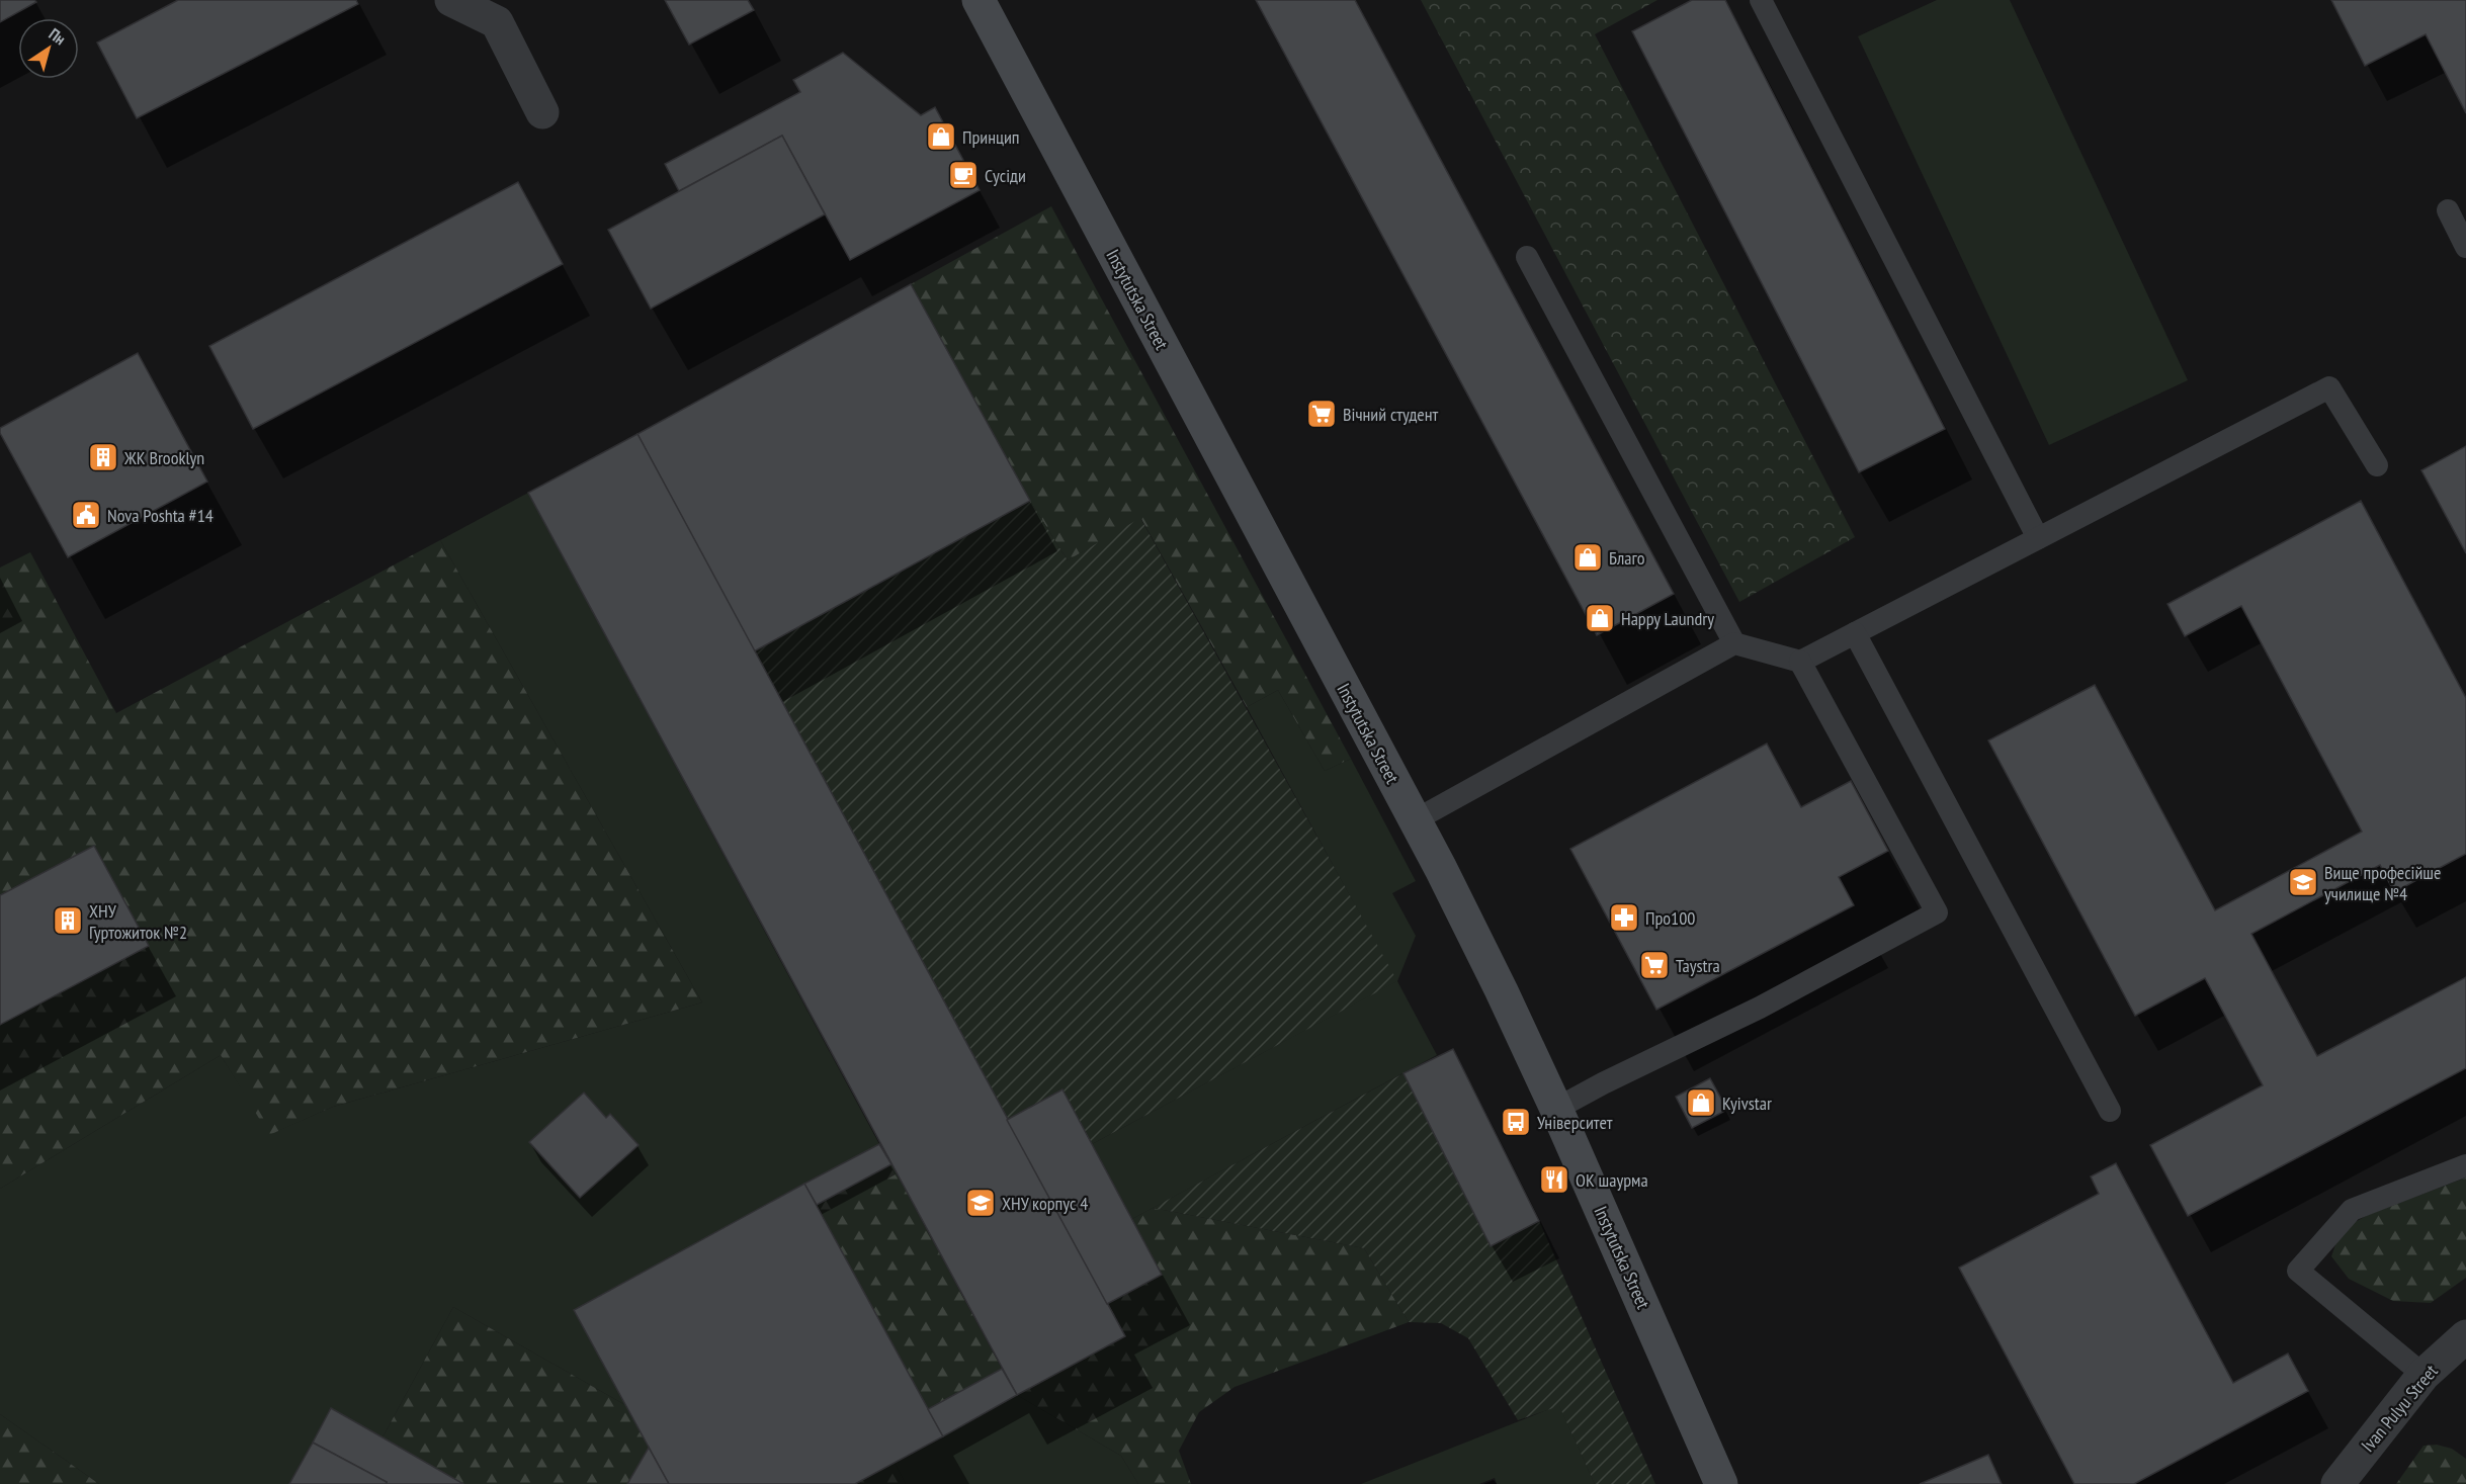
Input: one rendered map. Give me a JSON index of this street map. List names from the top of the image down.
{
  "streets": {
    "street": ["Instytutska Street", "Ivan Pulyu Street"]
  },
  "places": {
    "shop": [
      "Принцип",
      "Благо",
      "Happy Laundry",
      "Kyivstar"
    ],
    "cafe": ["Сусіди"],
    "supermarket": ["Вічний студент", "Taystra"],
    "building": ["ЖК Brooklyn", "ХНУ Гуртожиток №2"],
    "public building": ["Nova Poshta #14"],
    "school or university": ["Вище професійше училище №4", "ХНУ корпус 4"],
    "pharmacy": ["Про100"],
    "bus stop": ["Університет"],
    "restaurant": ["ОК шаурма"]
  },
  "north": "top right"
}
